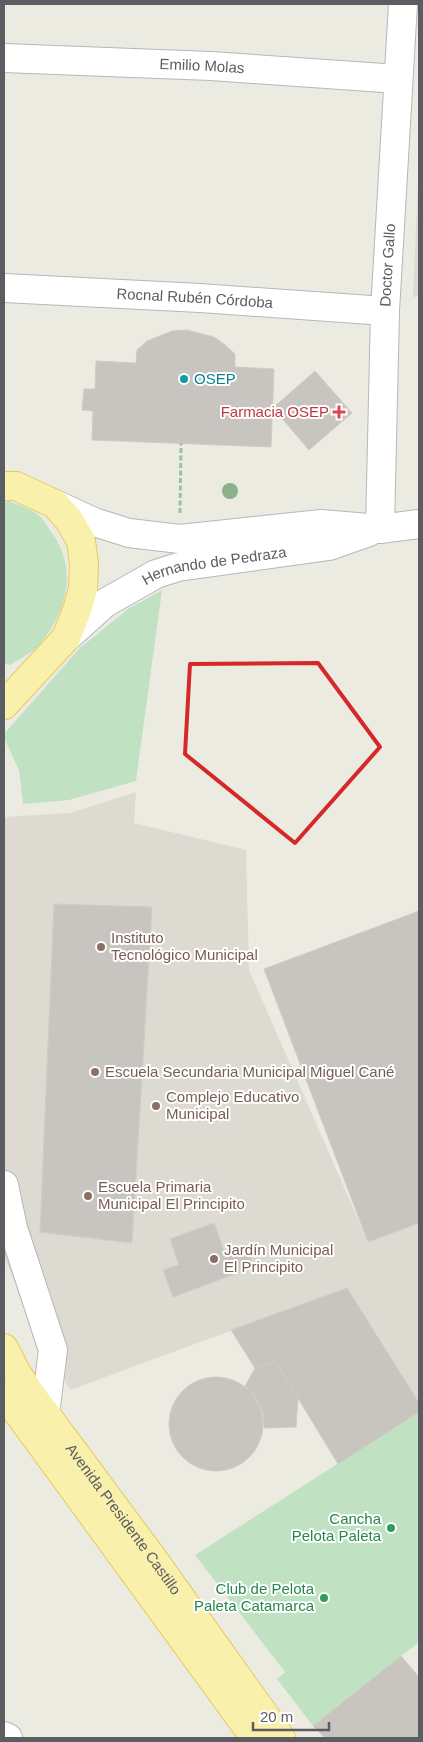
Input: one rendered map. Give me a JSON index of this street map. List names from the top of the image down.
{
  "streets": {
    "main road": ["Avenida Presidente Castillo"],
    "street": [
      "Emilio Molas",
      "Doctor Gallo",
      "Rocnal Rubén Córdoba",
      "Hernando de Pedraza"
    ]
  },
  "crossings": [
    ["Emilio Molas", "Doctor Gallo"],
    ["Doctor Gallo", "Rocnal Rubén Córdoba"],
    ["Doctor Gallo", "Hernando de Pedraza"]
  ],
  "places": {
    "other": [
      "OSEP",
      "Instituto Tecnológico Municipal",
      "Escuela Secundaria Municipal Miguel Cané",
      "Complejo Educativo Municipal",
      "Escuela Primaria Municipal El Principito",
      "Jardín Municipal El Principito",
      "Cancha Pelota Paleta",
      "Club de Pelota Paleta Catamarca"
    ],
    "health": ["Farmacia OSEP"]
  },
  "scale_bar": "20 m"
}
